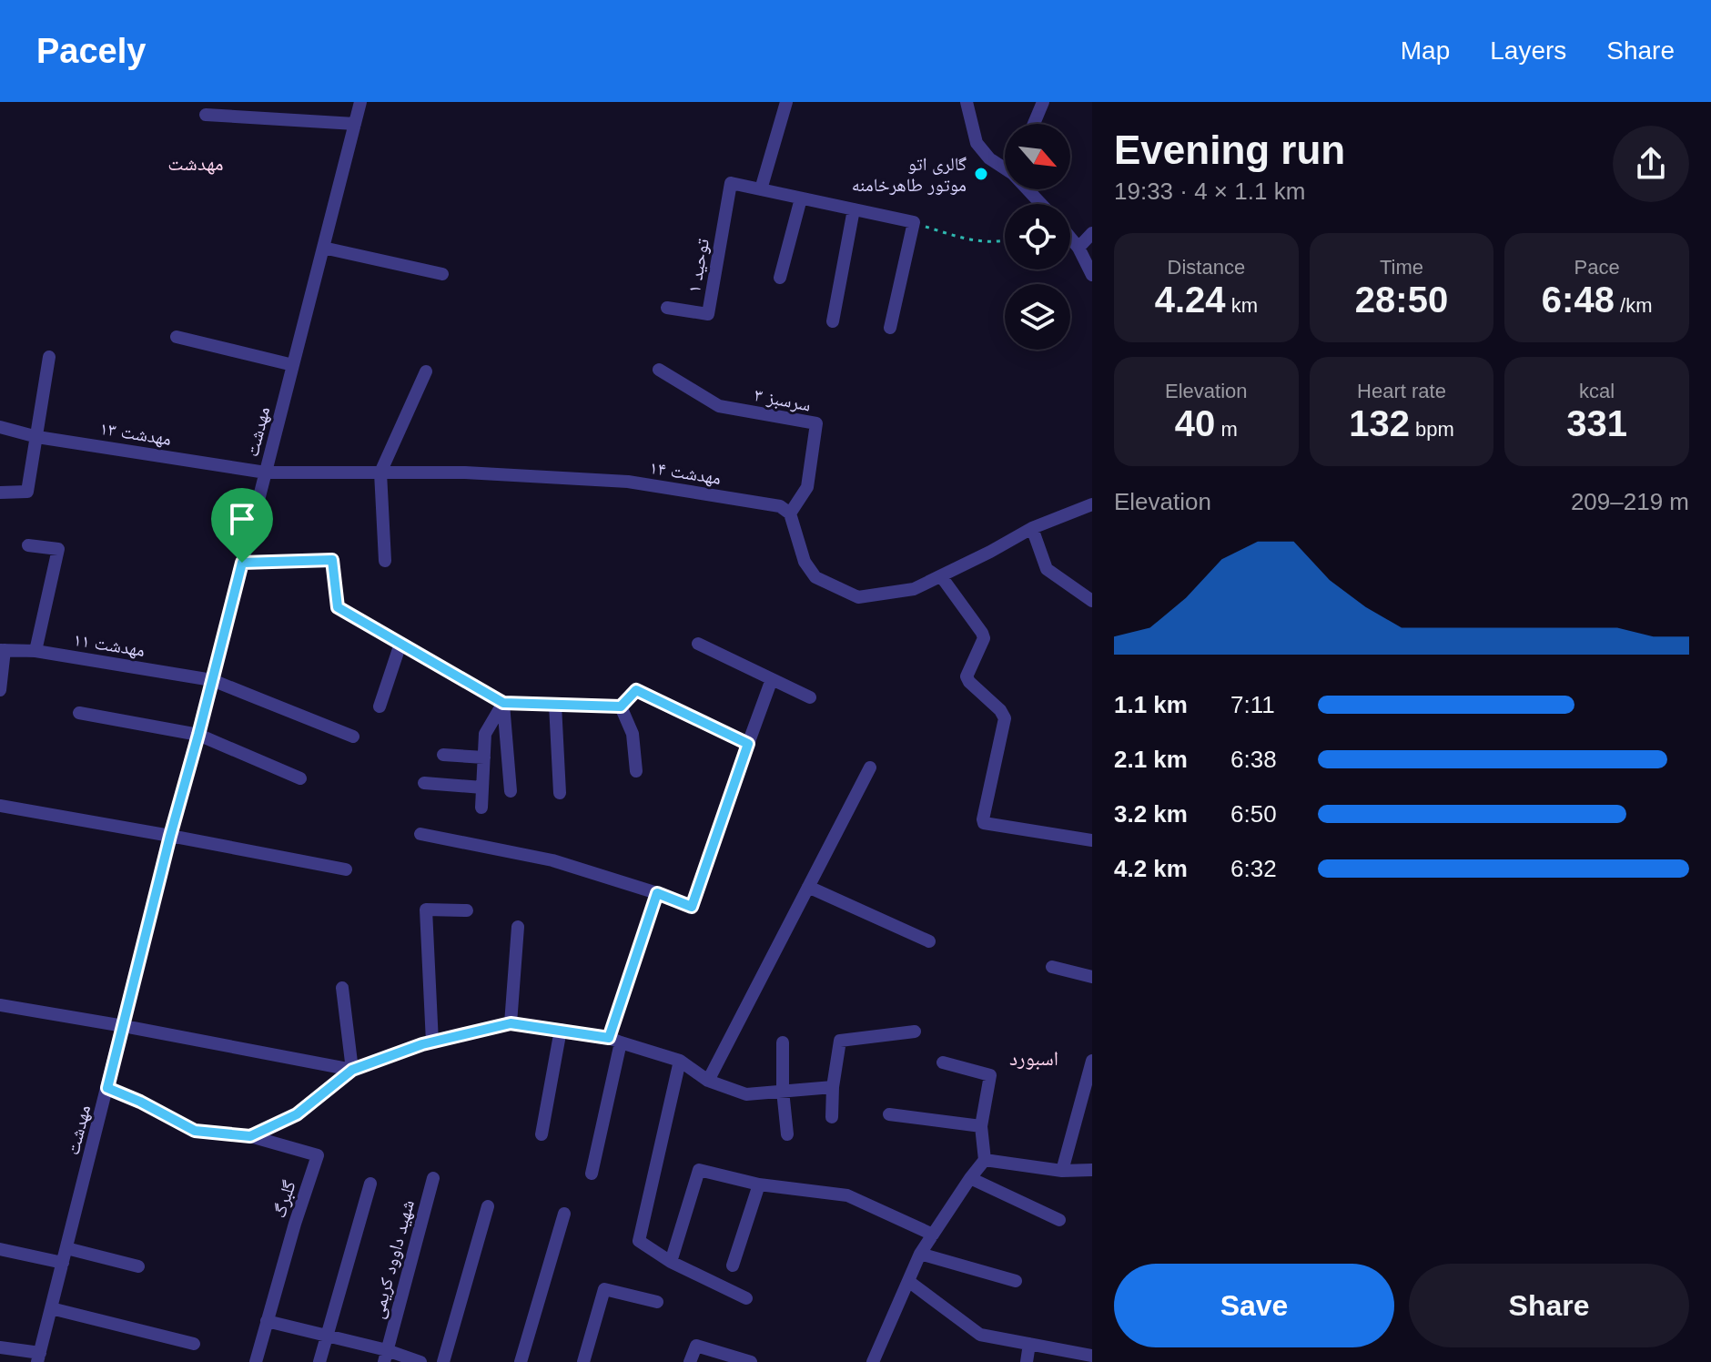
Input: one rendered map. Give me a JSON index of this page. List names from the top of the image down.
{
  "streets": {
    "street": [
      "توحید ۱",
      "سرسبز ۳",
      "مهدشت",
      "مهدشت ۱۳",
      "مهدشت ۱۴",
      "مهدشت ۱۱",
      "گلبرگ",
      "شهید داوود کریمی"
    ]
  },
  "crossings": [
    ["سرسبز ۳", "مهدشت ۱۴"],
    ["مهدشت", "مهدشت ۱۳"],
    ["مهدشت", "مهدشت ۱۴"],
    ["مهدشت", "مهدشت ۱۱"],
    ["مهدشت ۱۳", "مهدشت ۱۴"]
  ],
  "districts": ["مهدشت", "اسبورد"],
  "places": ["گالری اتو موتور طاهرخامنه"],
  "north": "bottom right",
  "page": {
    "header": "Pacely",
    "nav": ["Map", "Layers", "Share"],
    "heading": ["Evening run", "19:33 · 4 × 1.1 km"],
    "stats": [
      ["Distance", "4.24 km"],
      ["Time", "28:50"],
      ["Pace", "6:48 /km"],
      ["Elevation", "40 m"],
      ["Heart rate", "132 bpm"],
      ["kcal", "331"]
    ],
    "chart": ["Elevation", "209–219 m"],
    "list": [
      {
        "name": "1.1 km",
        "note": "7:11"
      },
      {
        "name": "2.1 km",
        "note": "6:38"
      },
      {
        "name": "3.2 km",
        "note": "6:50"
      },
      {
        "name": "4.2 km",
        "note": "6:32"
      }
    ],
    "buttons": ["Save", "Share"]
  }
}
